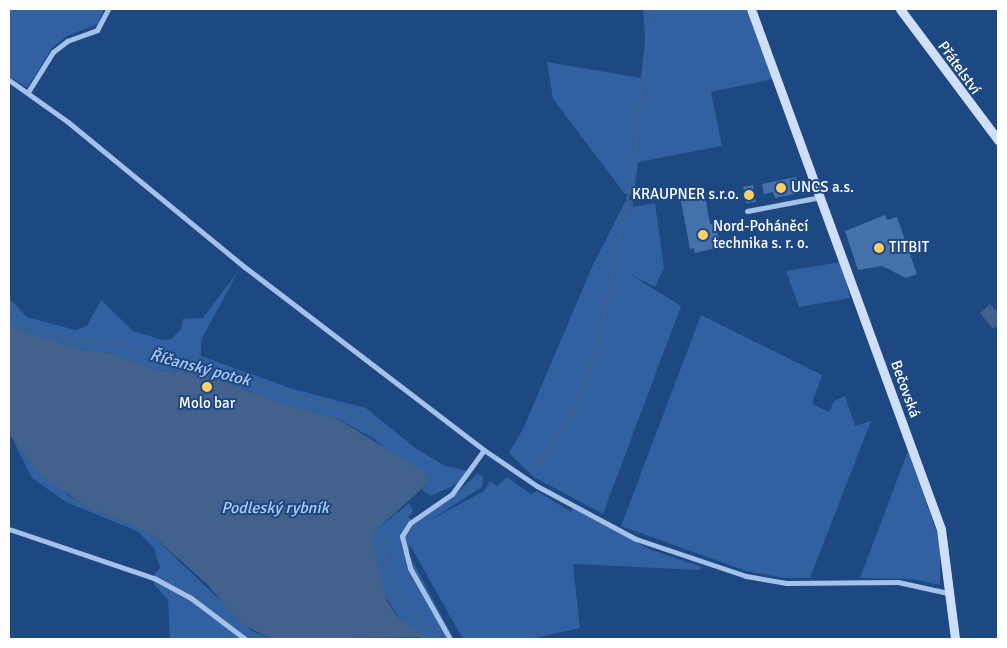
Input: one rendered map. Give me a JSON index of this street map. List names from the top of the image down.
{
  "streets": {
    "street": ["Přátelství", "Bečovská"]
  },
  "water": ["Říčanský potok", "Podleský rybník"],
  "places": [
    "UNCS a.s.",
    "KRAUPNER s.r.o.",
    "Nord-Poháněcí technika s. r. o.",
    "TITBIT",
    "Molo bar"
  ]
}
